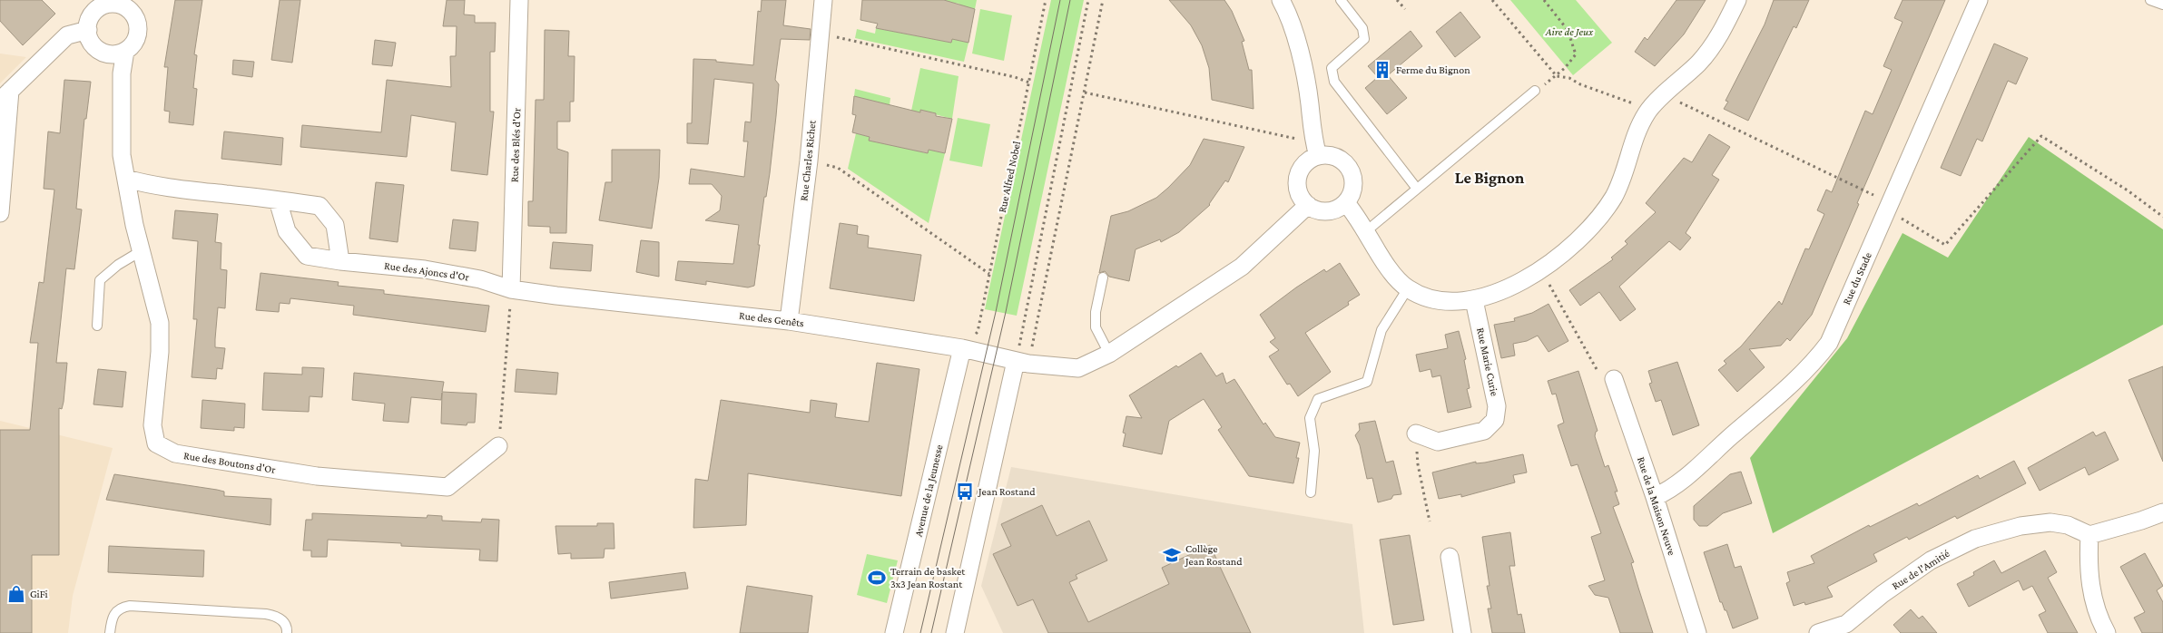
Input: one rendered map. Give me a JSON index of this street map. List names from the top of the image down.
{
  "streets": {
    "street": [
      "Rue des Blés d'Or",
      "Rue Charles Richet",
      "Rue des Ajoncs d'Or",
      "Rue du Stade",
      "Rue des Genêts",
      "Rue Marie Curie",
      "Rue des Boutons d'Or",
      "Avenue de la Jeunesse",
      "Rue de la Maison Neuve",
      "Rue de l'Amitié"
    ],
    "path": ["Rue Alfred Nobel"]
  },
  "crossings": [
    ["Rue des Blés d'Or", "Rue des Ajoncs d'Or"],
    ["Rue des Blés d'Or", "Rue des Genêts"],
    ["Rue Charles Richet", "Rue des Genêts"],
    ["Rue Alfred Nobel", "Rue des Genêts"],
    ["Rue Alfred Nobel", "Avenue de la Jeunesse"],
    ["Rue des Ajoncs d'Or", "Rue des Genêts"],
    ["Rue du Stade", "Rue de la Maison Neuve"],
    ["Rue des Genêts", "Avenue de la Jeunesse"]
  ],
  "districts": ["Le Bignon"],
  "parks": ["Aire de Jeux"],
  "places": {
    "building": ["Ferme du Bignon"],
    "bus stop": ["Jean Rostand"],
    "school or university": ["Collège Jean Rostand"],
    "sports": ["Terrain de basket 3x3 Jean Rostant"],
    "shop": ["GiFi"]
  }
}
